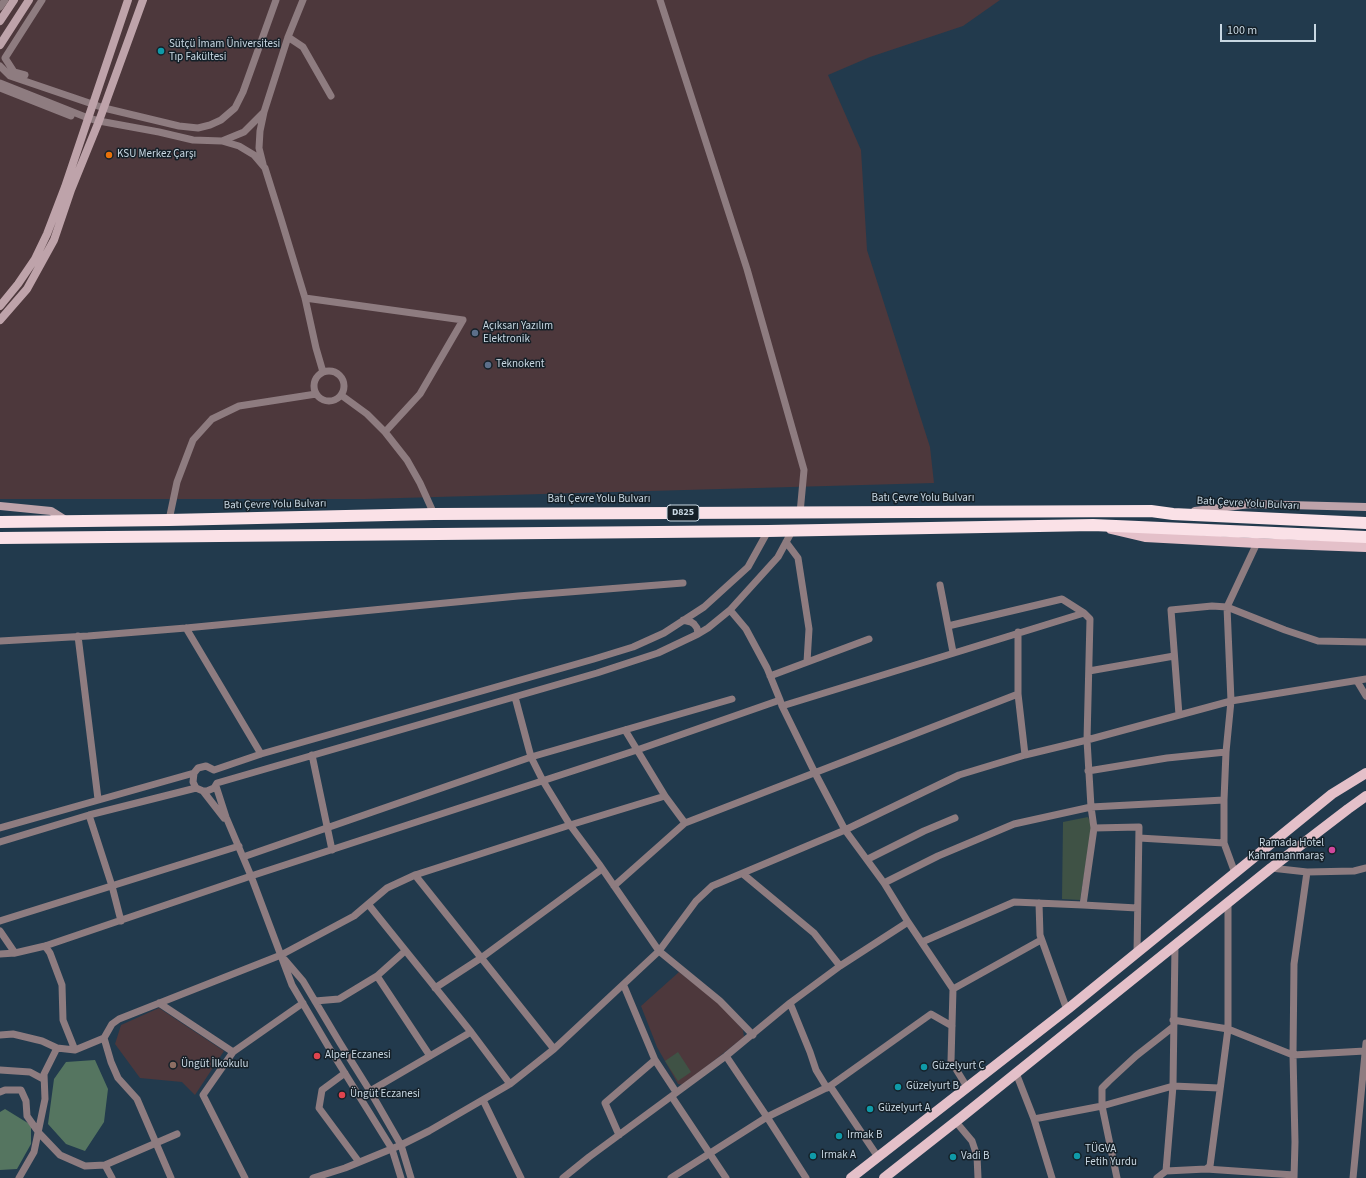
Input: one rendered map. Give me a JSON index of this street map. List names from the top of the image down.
{
  "streets": {
    "highway": ["Batı Çevre Yolu Bulvarı", "D825"]
  },
  "places": [
    "Sütçü İmam Üniversitesi Tıp Fakültesi",
    "KSU Merkez Çarşı",
    "Açıksarı Yazılım Elektronik",
    "Teknokent",
    "Ramada Hotel Kahramanmaraş",
    "Alper Eczanesi",
    "Üngüt İlkokulu",
    "Güzelyurt C",
    "Güzelyurt B",
    "Üngüt Eczanesi",
    "Güzelyurt A",
    "Irmak B",
    "Irmak A",
    "TÜGVA Fetih Yurdu",
    "Vadi B"
  ],
  "scale_bar": "100 m"
}
